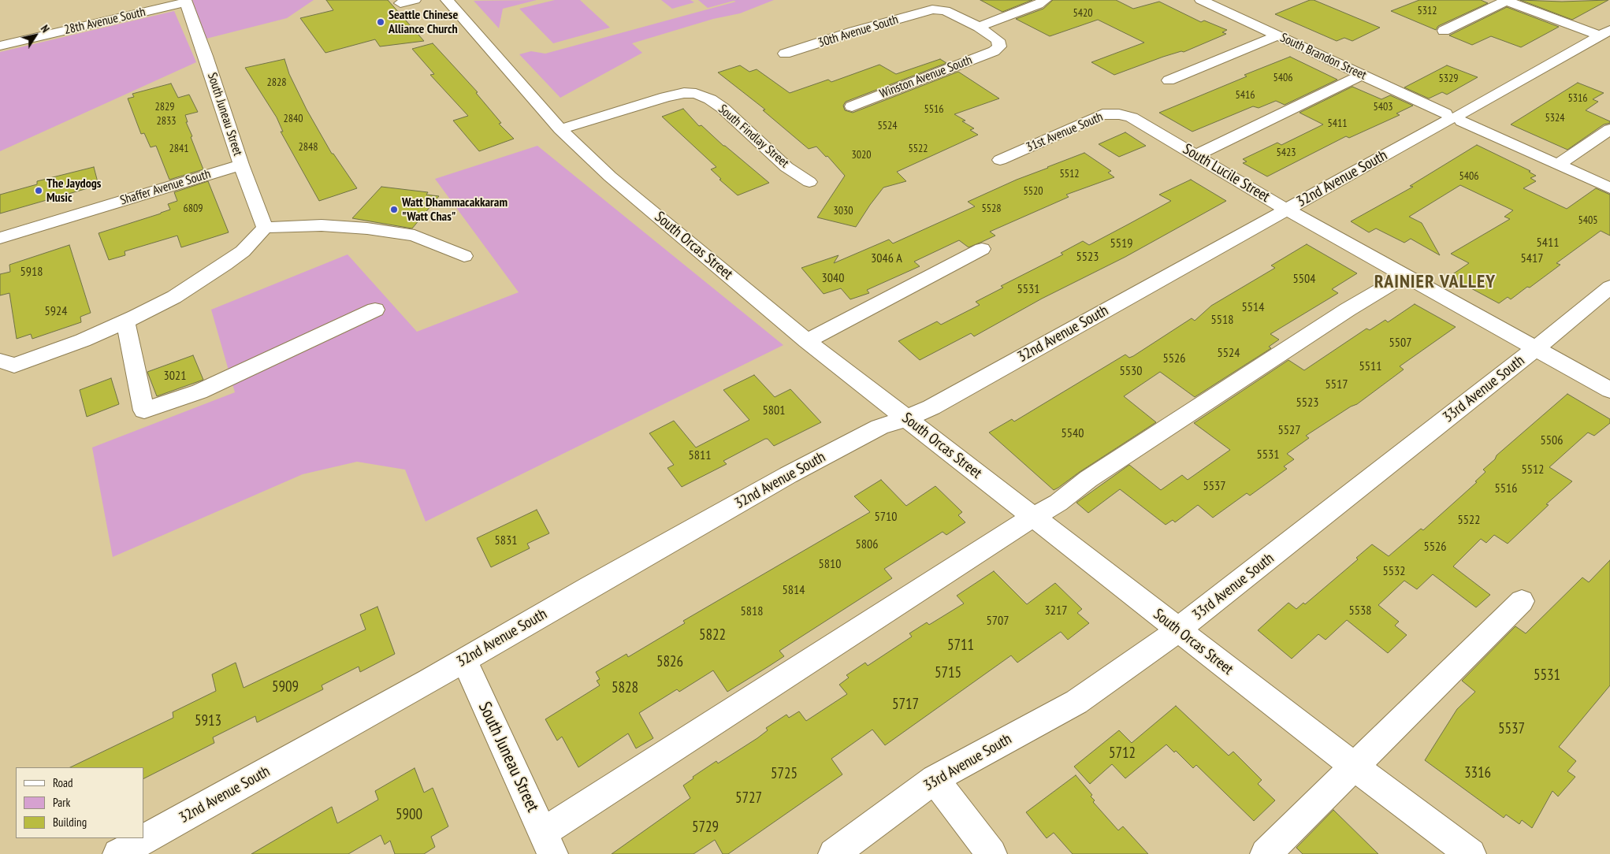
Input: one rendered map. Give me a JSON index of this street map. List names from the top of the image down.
{
  "streets": {
    "street": [
      "28th Avenue South",
      "30th Avenue South",
      "South Brandon Street",
      "Winston Avenue South",
      "South Juneau Street",
      "31st Avenue South",
      "South Findlay Street",
      "South Lucile Street",
      "32nd Avenue South",
      "Shaffer Avenue South",
      "South Orcas Street",
      "33rd Avenue South"
    ]
  },
  "crossings": [
    ["28th Avenue South", "South Juneau Street"],
    ["30th Avenue South", "Winston Avenue South"],
    ["South Brandon Street", "32nd Avenue South"],
    ["South Juneau Street", "32nd Avenue South"],
    ["South Juneau Street", "Shaffer Avenue South"],
    ["31st Avenue South", "South Lucile Street"],
    ["South Findlay Street", "South Orcas Street"],
    ["South Lucile Street", "32nd Avenue South"],
    ["South Lucile Street", "33rd Avenue South"],
    ["32nd Avenue South", "South Orcas Street"],
    ["South Orcas Street", "33rd Avenue South"]
  ],
  "districts": ["RAINIER VALLEY"],
  "places": ["Seattle Chinese Alliance Church", "The Jaydogs Music", "Watt Dhammacakkaram \"Watt Chas\""],
  "house_numbers": [
    "5312",
    "5420",
    "5406",
    "5329",
    "2828",
    "5416",
    "5316",
    "2829",
    "5403",
    "5516",
    "5324",
    "2840",
    "2833",
    "5411",
    "5524",
    "2848",
    "2841",
    "5522",
    "5423",
    "3020",
    "5512",
    "5406",
    "5520",
    "6809",
    "5528",
    "3030",
    "5405",
    "5411",
    "5519",
    "5523",
    "3046 A",
    "5417",
    "5918",
    "3040",
    "5504",
    "5531",
    "5514",
    "5924",
    "5518",
    "5507",
    "5524",
    "5526",
    "5511",
    "5530",
    "3021",
    "5517",
    "5523",
    "5801",
    "5527",
    "5540",
    "5506",
    "5531",
    "5811",
    "5512",
    "5537",
    "5516",
    "5710",
    "5522",
    "5831",
    "5806",
    "5526",
    "5810",
    "5532",
    "5814",
    "3217",
    "5538",
    "5818",
    "5707",
    "5822",
    "5711",
    "5826",
    "5715",
    "5531",
    "5909",
    "5828",
    "5717",
    "5913",
    "5537",
    "5712",
    "3316",
    "5725",
    "5727",
    "5900",
    "5729"
  ],
  "legend": ["Road", "Park", "Building"],
  "north": "top right"
}
